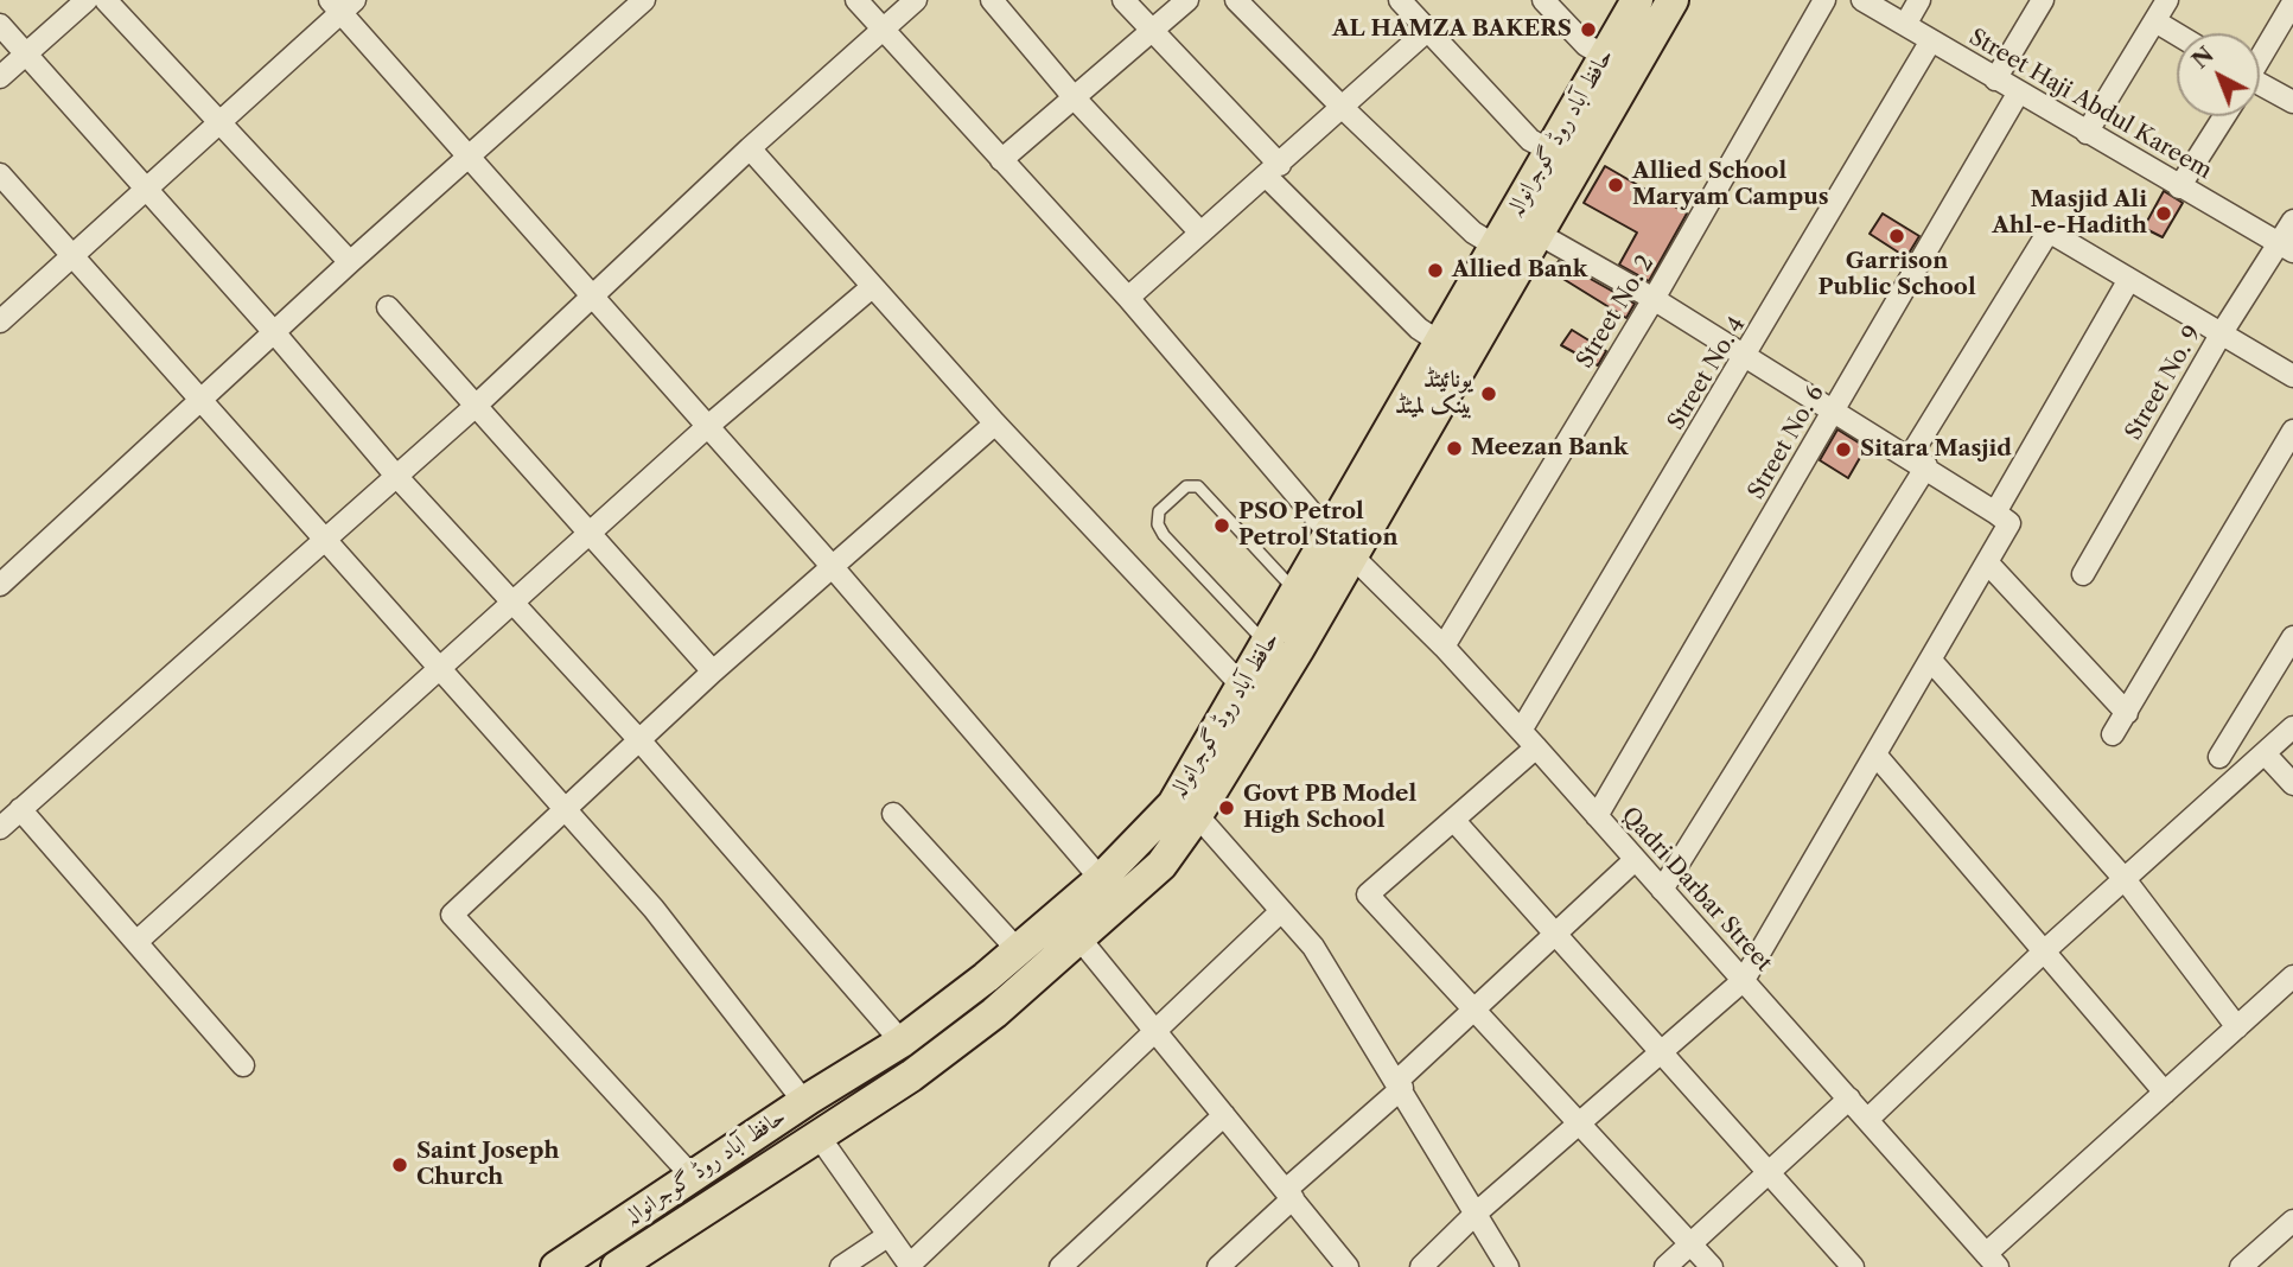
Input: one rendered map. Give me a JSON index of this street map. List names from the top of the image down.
{
  "streets": {
    "main road": ["حافظ آباد روڈ گوجرانوالہ"],
    "street": [
      "Street Haji Abdul Kareem",
      "Street No. 2",
      "Street No. 4",
      "Street No. 9",
      "Street No. 6",
      "Qadri Darbar Street"
    ]
  },
  "crossings": [
    ["Street Haji Abdul Kareem", "Street No. 4"],
    ["Street Haji Abdul Kareem", "Street No. 9"],
    ["Street Haji Abdul Kareem", "Street No. 6"],
    ["حافظ آباد روڈ گوجرانوالہ", "Qadri Darbar Street"],
    ["Street No. 2", "Qadri Darbar Street"],
    ["Street No. 4", "Qadri Darbar Street"],
    ["Street No. 6", "Qadri Darbar Street"]
  ],
  "places": [
    "AL HAMZA BAKERS",
    "Allied School Maryam Campus",
    "Masjid Ali Ahl-e-Hadith",
    "Garrison Public School",
    "Allied Bank",
    "یونائیٹڈ بینک لمیٹڈ",
    "Meezan Bank",
    "Sitara Masjid",
    "PSO Petrol Petrol Station",
    "Govt PB Model High School",
    "Saint Joseph Church"
  ],
  "north": "top left"
}
